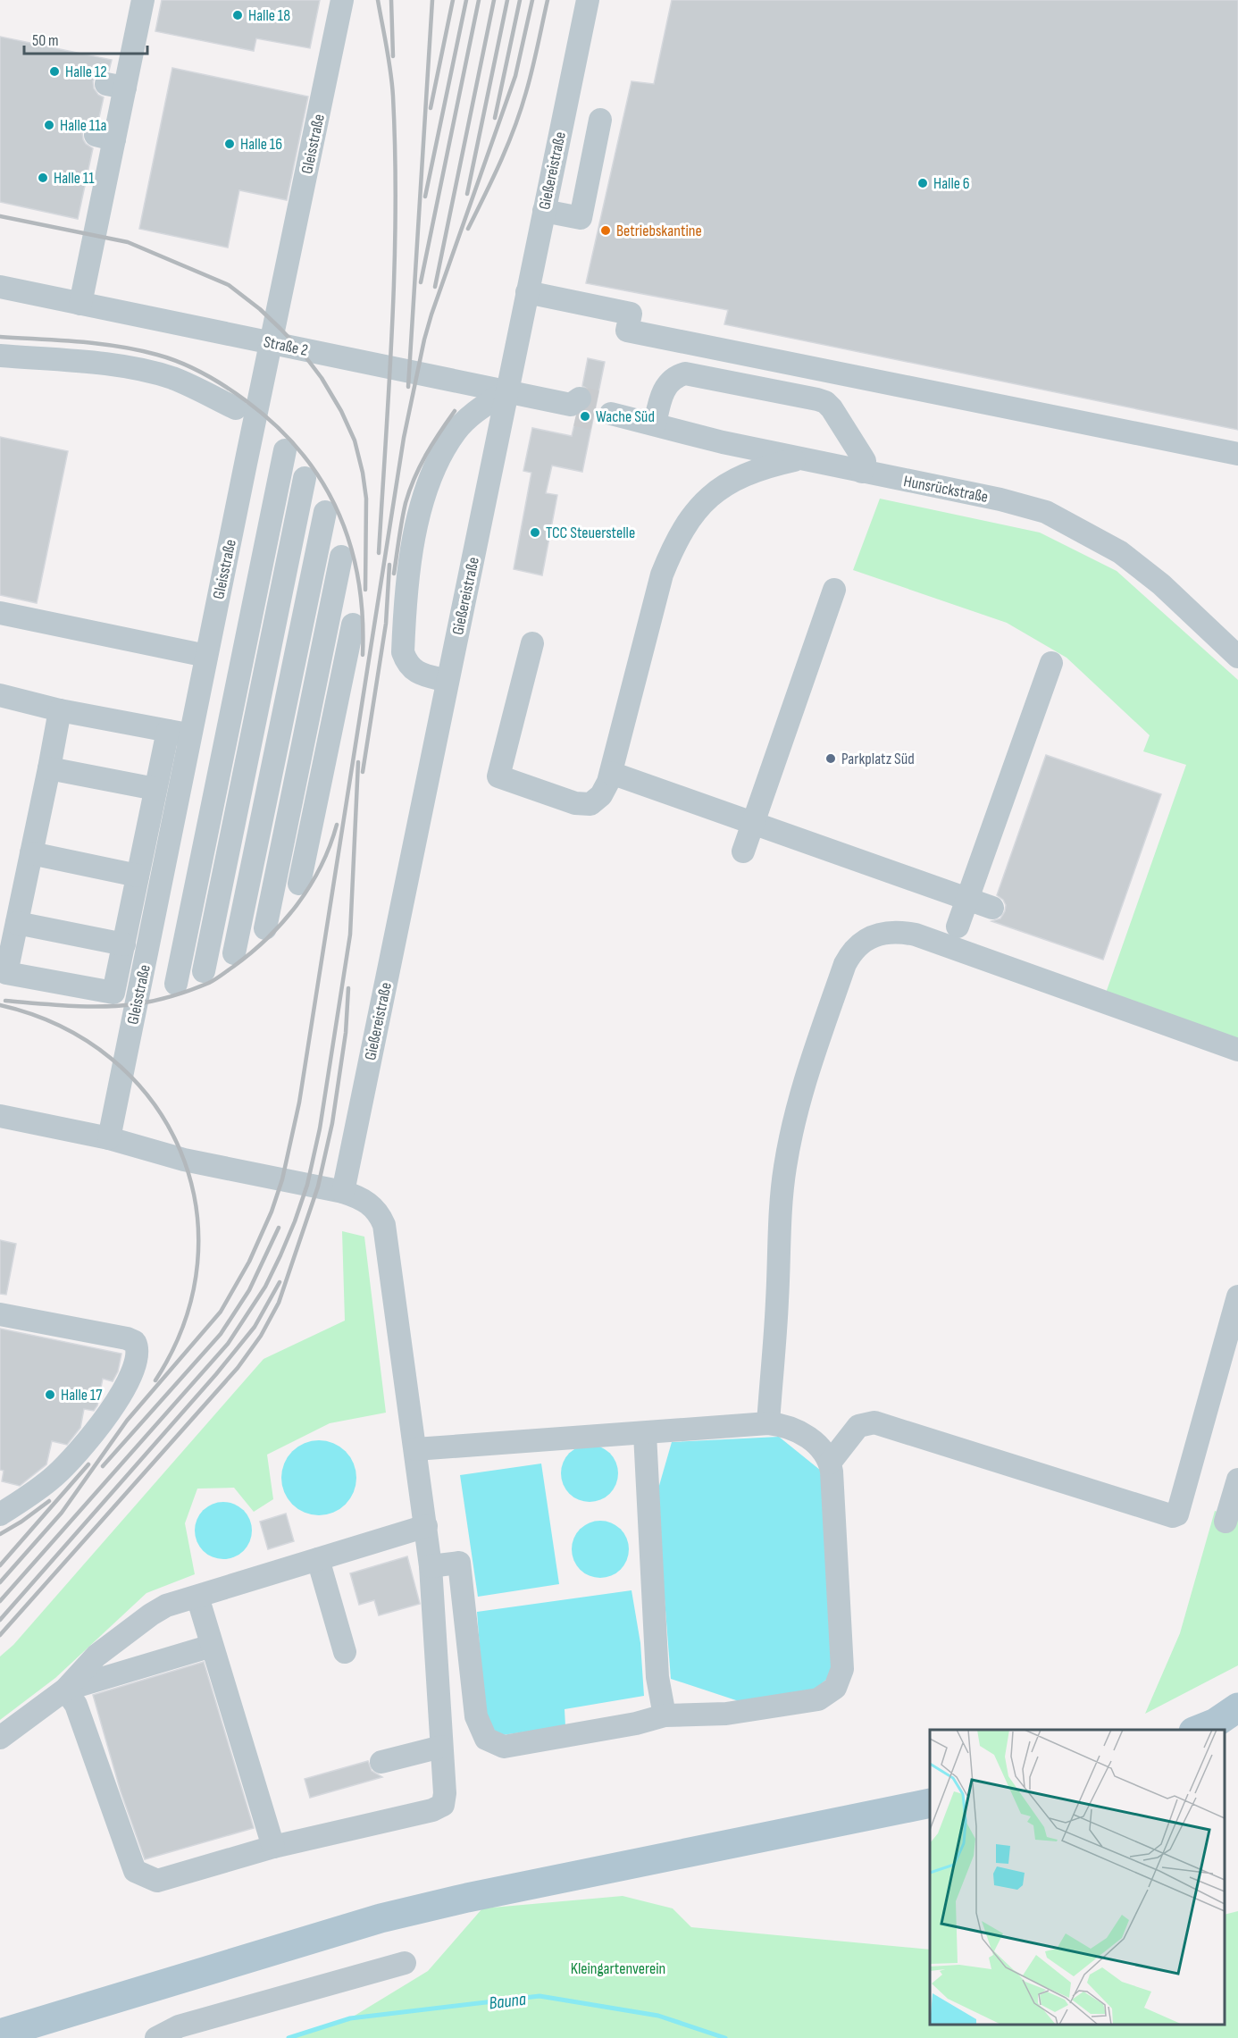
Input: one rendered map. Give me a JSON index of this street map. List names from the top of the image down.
{
  "streets": {
    "street": [
      "Gleisstraße",
      "Gießereistraße",
      "Straße 2",
      "Hunsrückstraße"
    ]
  },
  "crossings": [
    ["Gleisstraße", "Straße 2"],
    ["Gießereistraße", "Straße 2"],
    ["Straße 2", "Hunsrückstraße"]
  ],
  "water": ["Bauna"],
  "parks": ["Kleingartenverein"],
  "places": [
    "Halle 18",
    "Halle 12",
    "Halle 11a",
    "Halle 16",
    "Halle 11",
    "Halle 6",
    "Betriebskantine",
    "Wache Süd",
    "TCC Steuerstelle",
    "Parkplatz Süd",
    "Halle 17"
  ],
  "scale_bar": "50 m"
}
